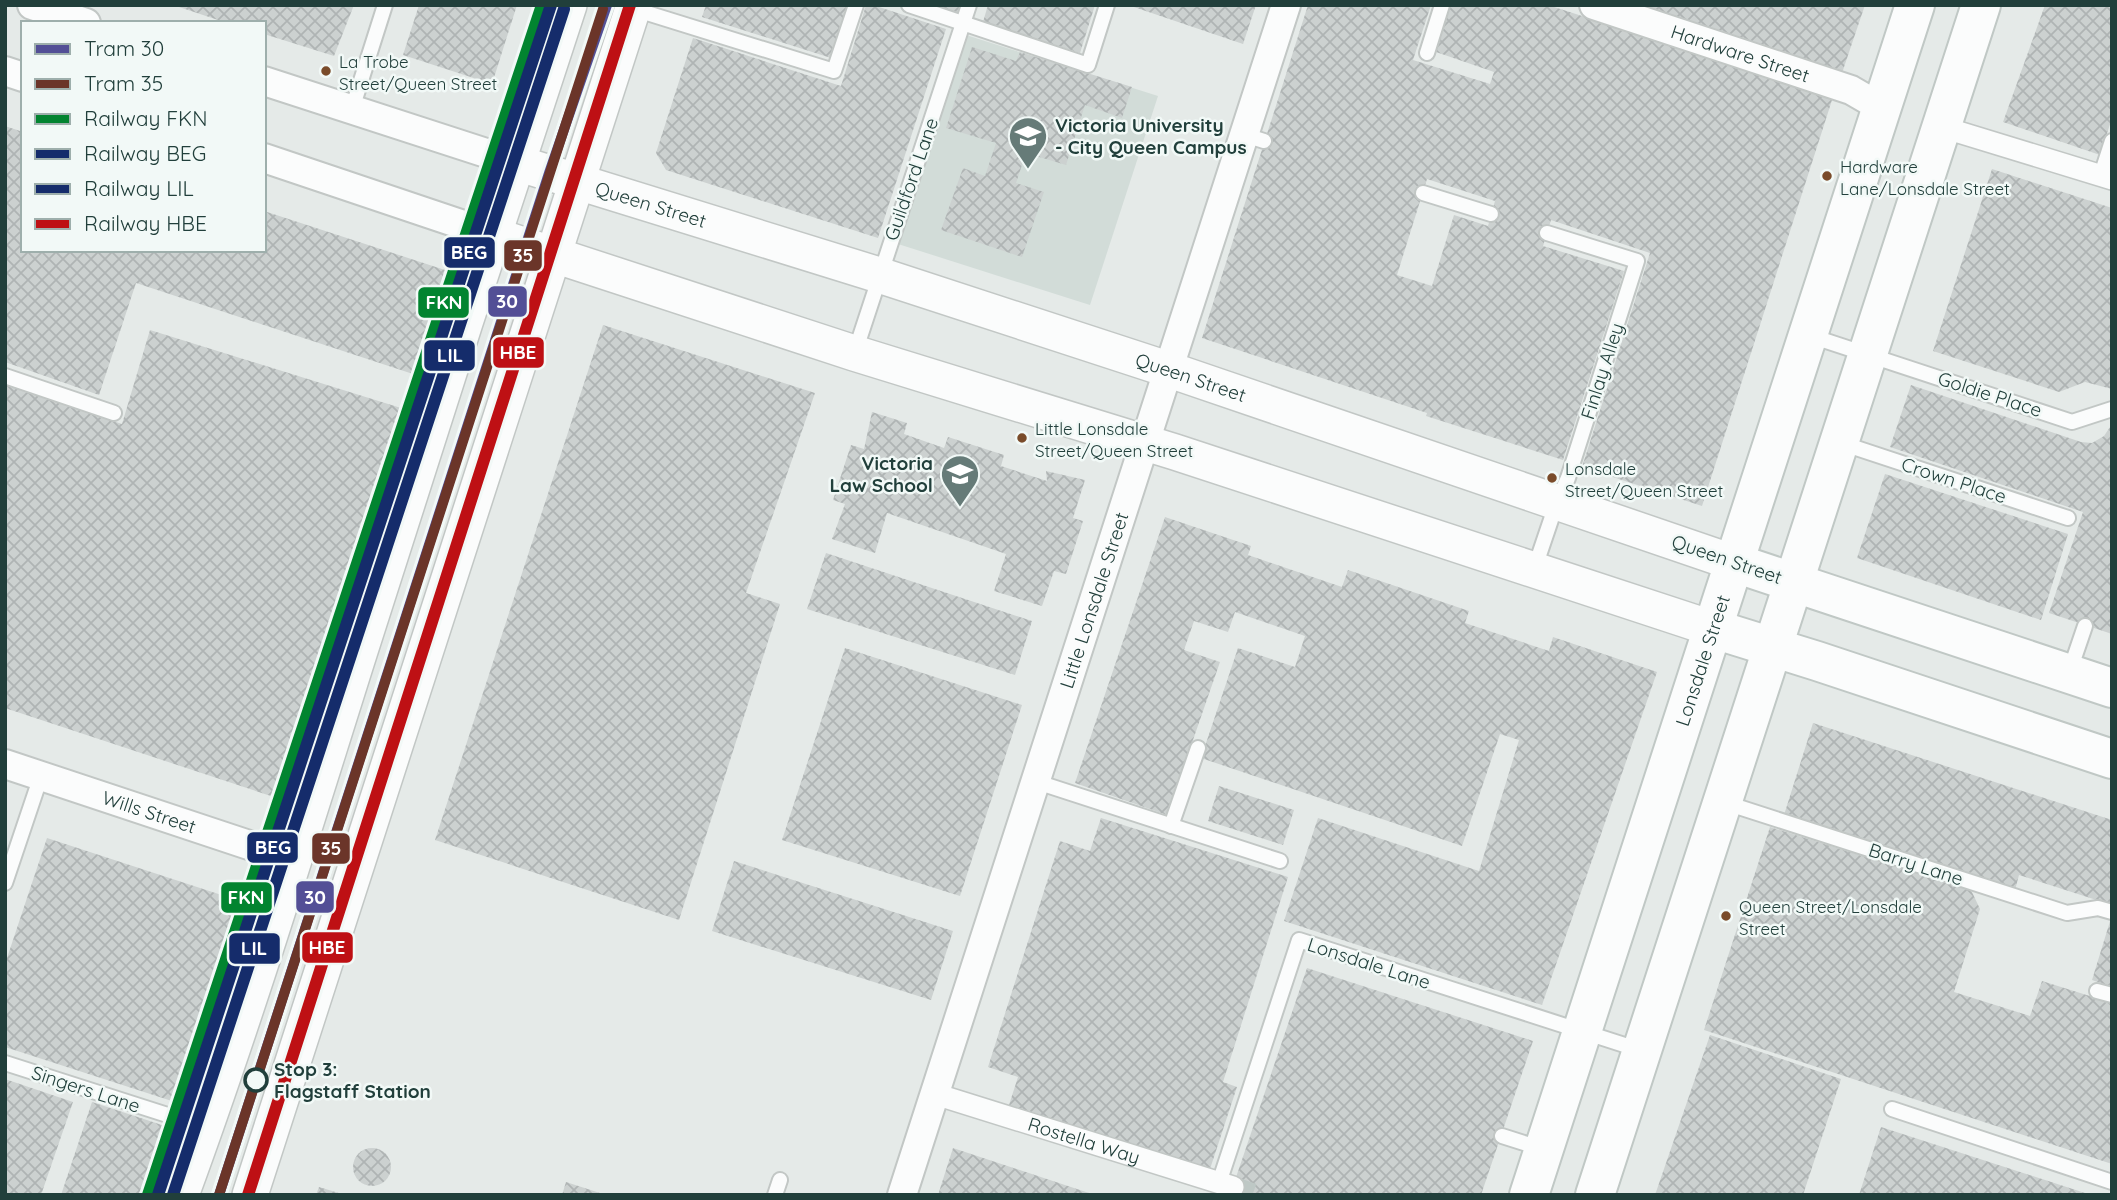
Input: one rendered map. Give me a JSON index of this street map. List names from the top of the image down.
{
  "streets": {
    "main road": ["Queen Street", "Lonsdale Street"],
    "street": [
      "Hardware Street",
      "Little Lonsdale Street",
      "Wills Street",
      "Rostella Way"
    ],
    "lane": [
      "Guildford Lane",
      "Finlay Alley",
      "Goldie Place",
      "Crown Place",
      "Barry Lane",
      "Lonsdale Lane",
      "Singers Lane"
    ]
  },
  "crossings": [
    ["Hardware Street", "Lonsdale Street"],
    ["Guildford Lane", "Queen Street"],
    ["Queen Street", "Finlay Alley"],
    ["Queen Street", "Little Lonsdale Street"],
    ["Queen Street", "Lonsdale Street"],
    ["Goldie Place", "Lonsdale Street"],
    ["Little Lonsdale Street", "Rostella Way"],
    ["Lonsdale Street", "Lonsdale Lane"],
    ["Lonsdale Lane", "Rostella Way"]
  ],
  "places": {
    "other": [
      "La Trobe Street/Queen Street",
      "Hardware Lane/Lonsdale Street",
      "Little Lonsdale Street/Queen Street",
      "Lonsdale Street/Queen Street",
      "Queen Street/Lonsdale Street",
      "Stop 3: Flagstaff Station"
    ],
    "school or university": ["Victoria University - City Queen Campus", "Victoria Law School"]
  },
  "lines": [
    "tram line 30",
    "rail line FKN",
    "rail line BEG",
    "rail line HBE",
    "tram line 35",
    "rail line LIL"
  ],
  "legend": [
    "Tram 30",
    "Tram 35",
    "Railway FKN",
    "Railway BEG",
    "Railway LIL",
    "Railway HBE"
  ]
}
